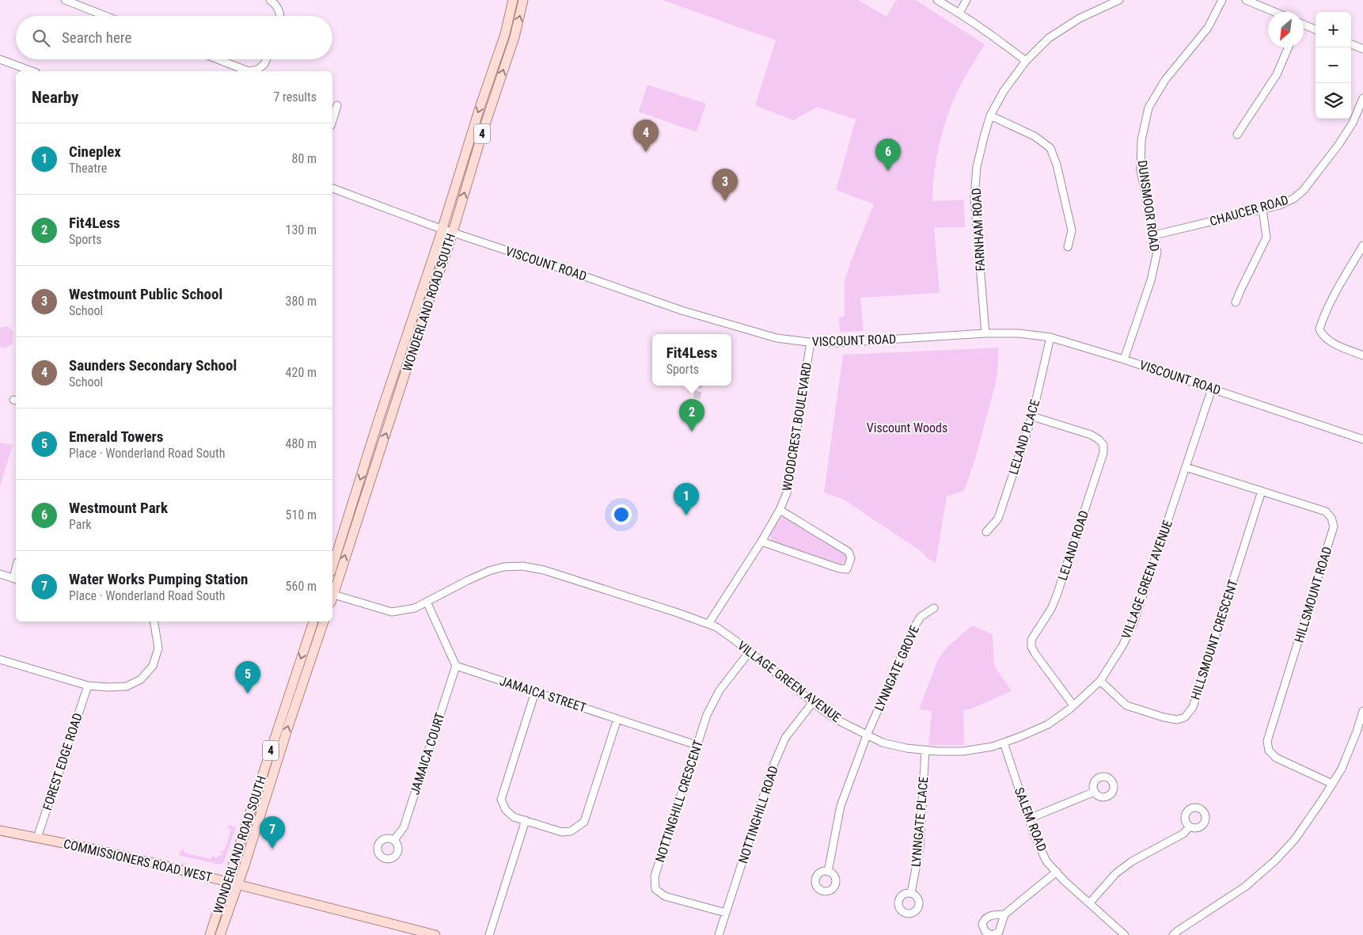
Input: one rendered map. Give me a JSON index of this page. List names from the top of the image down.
{
  "streets": {
    "main road": ["4", "WONDERLAND ROAD SOUTH", "COMMISSIONERS ROAD WEST"],
    "street": [
      "DUNSMOOR ROAD",
      "CHAUCER ROAD",
      "FARNHAM ROAD",
      "VISCOUNT ROAD",
      "WOODCREST BOULEVARD",
      "LELAND PLACE",
      "LELAND ROAD",
      "VILLAGE GREEN AVENUE",
      "HILLSMOUNT ROAD",
      "HILLSMOUNT CRESCENT",
      "LYNNGATE GROVE",
      "JAMAICA STREET",
      "JAMAICA COURT",
      "FOREST EDGE ROAD",
      "NOTTINGHILL CRESCENT",
      "NOTTINGHILL ROAD",
      "SALEM ROAD",
      "LYNNGATE PLACE"
    ]
  },
  "crossings": [
    ["DUNSMOOR ROAD", "CHAUCER ROAD"],
    ["DUNSMOOR ROAD", "VISCOUNT ROAD"],
    ["FARNHAM ROAD", "VISCOUNT ROAD"],
    ["VISCOUNT ROAD", "WONDERLAND ROAD SOUTH"],
    ["VISCOUNT ROAD", "WOODCREST BOULEVARD"],
    ["VISCOUNT ROAD", "LELAND PLACE"],
    ["VISCOUNT ROAD", "VILLAGE GREEN AVENUE"],
    ["WONDERLAND ROAD SOUTH", "COMMISSIONERS ROAD WEST"],
    ["WOODCREST BOULEVARD", "VILLAGE GREEN AVENUE"],
    ["LELAND PLACE", "LELAND ROAD"],
    ["LELAND ROAD", "VILLAGE GREEN AVENUE"],
    ["VILLAGE GREEN AVENUE", "HILLSMOUNT ROAD"],
    ["VILLAGE GREEN AVENUE", "HILLSMOUNT CRESCENT"],
    ["VILLAGE GREEN AVENUE", "LYNNGATE GROVE"],
    ["VILLAGE GREEN AVENUE", "NOTTINGHILL CRESCENT"],
    ["VILLAGE GREEN AVENUE", "NOTTINGHILL ROAD"],
    ["VILLAGE GREEN AVENUE", "SALEM ROAD"],
    ["VILLAGE GREEN AVENUE", "LYNNGATE PLACE"],
    ["HILLSMOUNT ROAD", "HILLSMOUNT CRESCENT"],
    ["JAMAICA STREET", "JAMAICA COURT"],
    ["JAMAICA STREET", "NOTTINGHILL CRESCENT"],
    ["FOREST EDGE ROAD", "COMMISSIONERS ROAD WEST"],
    ["NOTTINGHILL CRESCENT", "NOTTINGHILL ROAD"]
  ],
  "parks": ["Viscount Woods"],
  "north": "bottom left",
  "page": {
    "map_buttons": ["+", "−"],
    "search": "Search here",
    "heading": ["Nearby", "7 results"],
    "pins": [
      "4",
      "6",
      "3",
      "2",
      "1",
      "5",
      "7"
    ],
    "list": [
      {
        "mark": "1",
        "name": "Cineplex",
        "note": "Theatre",
        "value": "80 m"
      },
      {
        "mark": "2",
        "name": "Fit4Less",
        "note": "Sports",
        "value": "130 m"
      },
      {
        "mark": "3",
        "name": "Westmount Public School",
        "note": "School",
        "value": "380 m"
      },
      {
        "mark": "4",
        "name": "Saunders Secondary School",
        "note": "School",
        "value": "420 m"
      },
      {
        "mark": "5",
        "name": "Emerald Towers",
        "note": "Place · Wonderland Road South",
        "value": "480 m"
      },
      {
        "mark": "6",
        "name": "Westmount Park",
        "note": "Park",
        "value": "510 m"
      },
      {
        "mark": "7",
        "name": "Water Works Pumping Station",
        "note": "Place · Wonderland Road South",
        "value": "560 m"
      }
    ],
    "popup": ["Fit4Less", "Sports"]
  }
}
